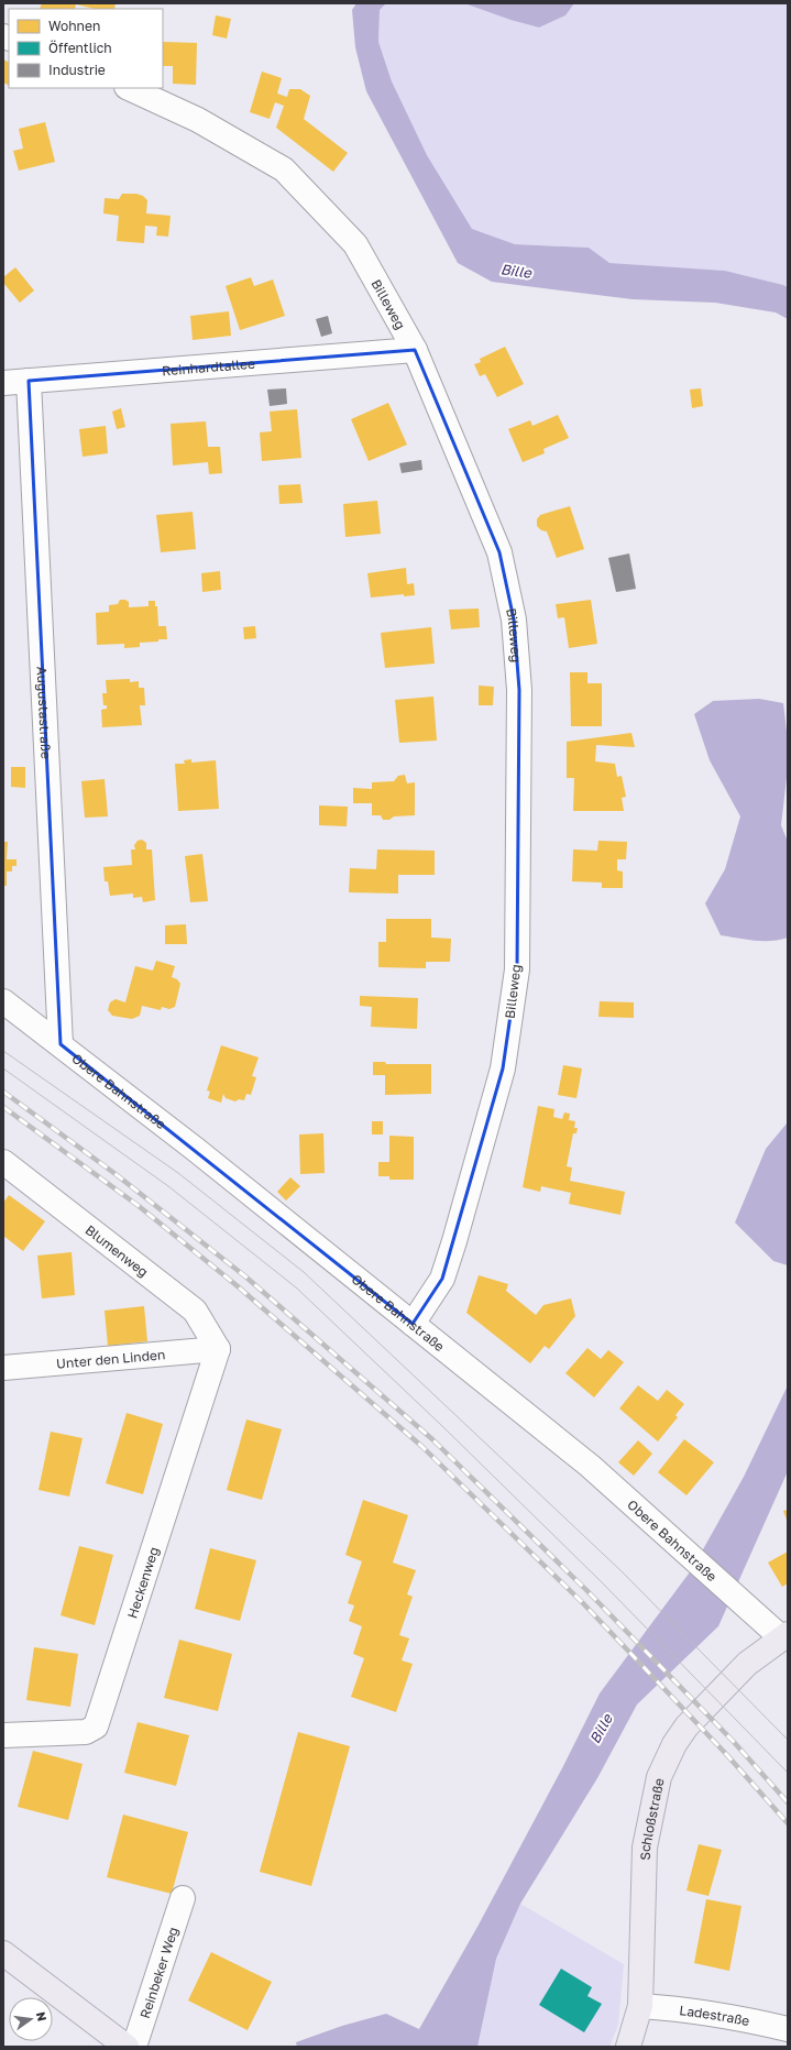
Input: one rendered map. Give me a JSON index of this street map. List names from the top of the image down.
{
  "streets": {
    "main road": ["Schloßstraße"],
    "street": [
      "Billeweg",
      "Reinhardtallee",
      "Augustastraße",
      "Obere Bahnstraße",
      "Blumenweg",
      "Unter den Linden",
      "Heckenweg",
      "Reinbeker Weg",
      "Ladestraße"
    ]
  },
  "crossings": [
    ["Billeweg", "Reinhardtallee"],
    ["Billeweg", "Obere Bahnstraße"],
    ["Reinhardtallee", "Augustastraße"],
    ["Augustastraße", "Obere Bahnstraße"],
    ["Obere Bahnstraße", "Schloßstraße"],
    ["Blumenweg", "Unter den Linden"],
    ["Blumenweg", "Heckenweg"],
    ["Unter den Linden", "Heckenweg"],
    ["Schloßstraße", "Ladestraße"]
  ],
  "water": ["Bille"],
  "legend": ["Wohnen", "Öffentlich", "Industrie"],
  "north": "right"
}
